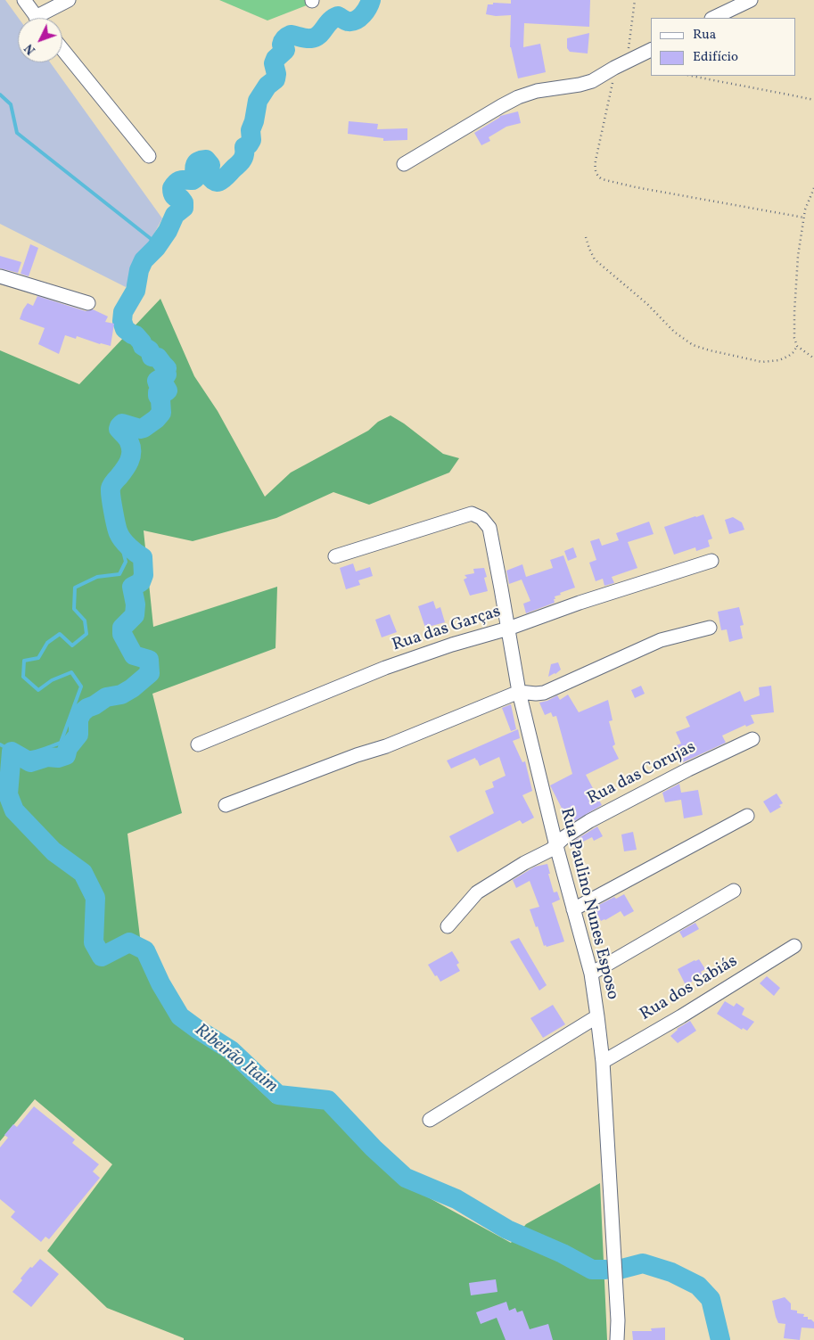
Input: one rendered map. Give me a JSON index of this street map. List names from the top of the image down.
{
  "streets": {
    "street": [
      "Rua das Garças",
      "Rua das Corujas",
      "Rua Paulino Nunes Esposo",
      "Rua dos Sabiás"
    ]
  },
  "crossings": [
    ["Rua das Garças", "Rua Paulino Nunes Esposo"],
    ["Rua das Corujas", "Rua Paulino Nunes Esposo"],
    ["Rua Paulino Nunes Esposo", "Rua dos Sabiás"]
  ],
  "water": ["Ribeirão Itaim"],
  "legend": ["Rua", "Edifício"],
  "north": "bottom left"
}
